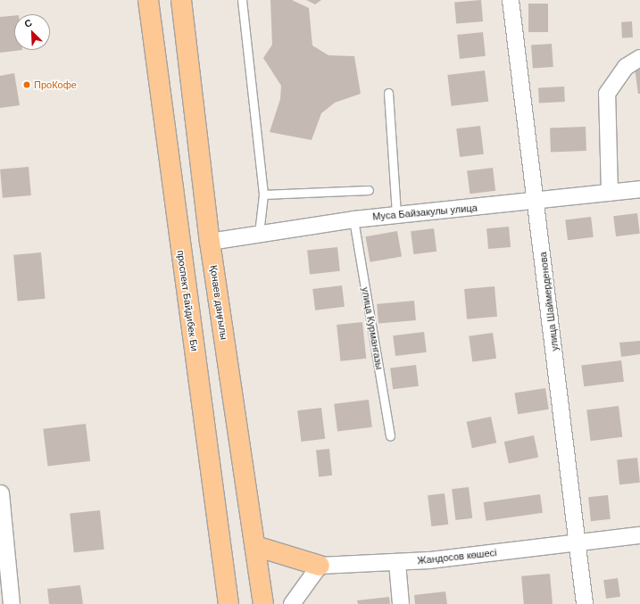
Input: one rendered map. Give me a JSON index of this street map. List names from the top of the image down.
{
  "streets": {
    "main road": ["проспект Байдибек Би", "Қонаев даңғылы"],
    "street": ["Муса Байзакулы улица", "улица Шаймерденова", "Жандосов көшесі"],
    "lane": ["улица Курмангазы"]
  },
  "crossings": [
    ["Муса Байзакулы улица", "улица Шаймерденова"],
    ["Муса Байзакулы улица", "Қонаев даңғылы"],
    ["Муса Байзакулы улица", "улица Курмангазы"],
    ["улица Шаймерденова", "Жандосов көшесі"]
  ],
  "places": ["ПроКофе"],
  "north": "top left"
}
